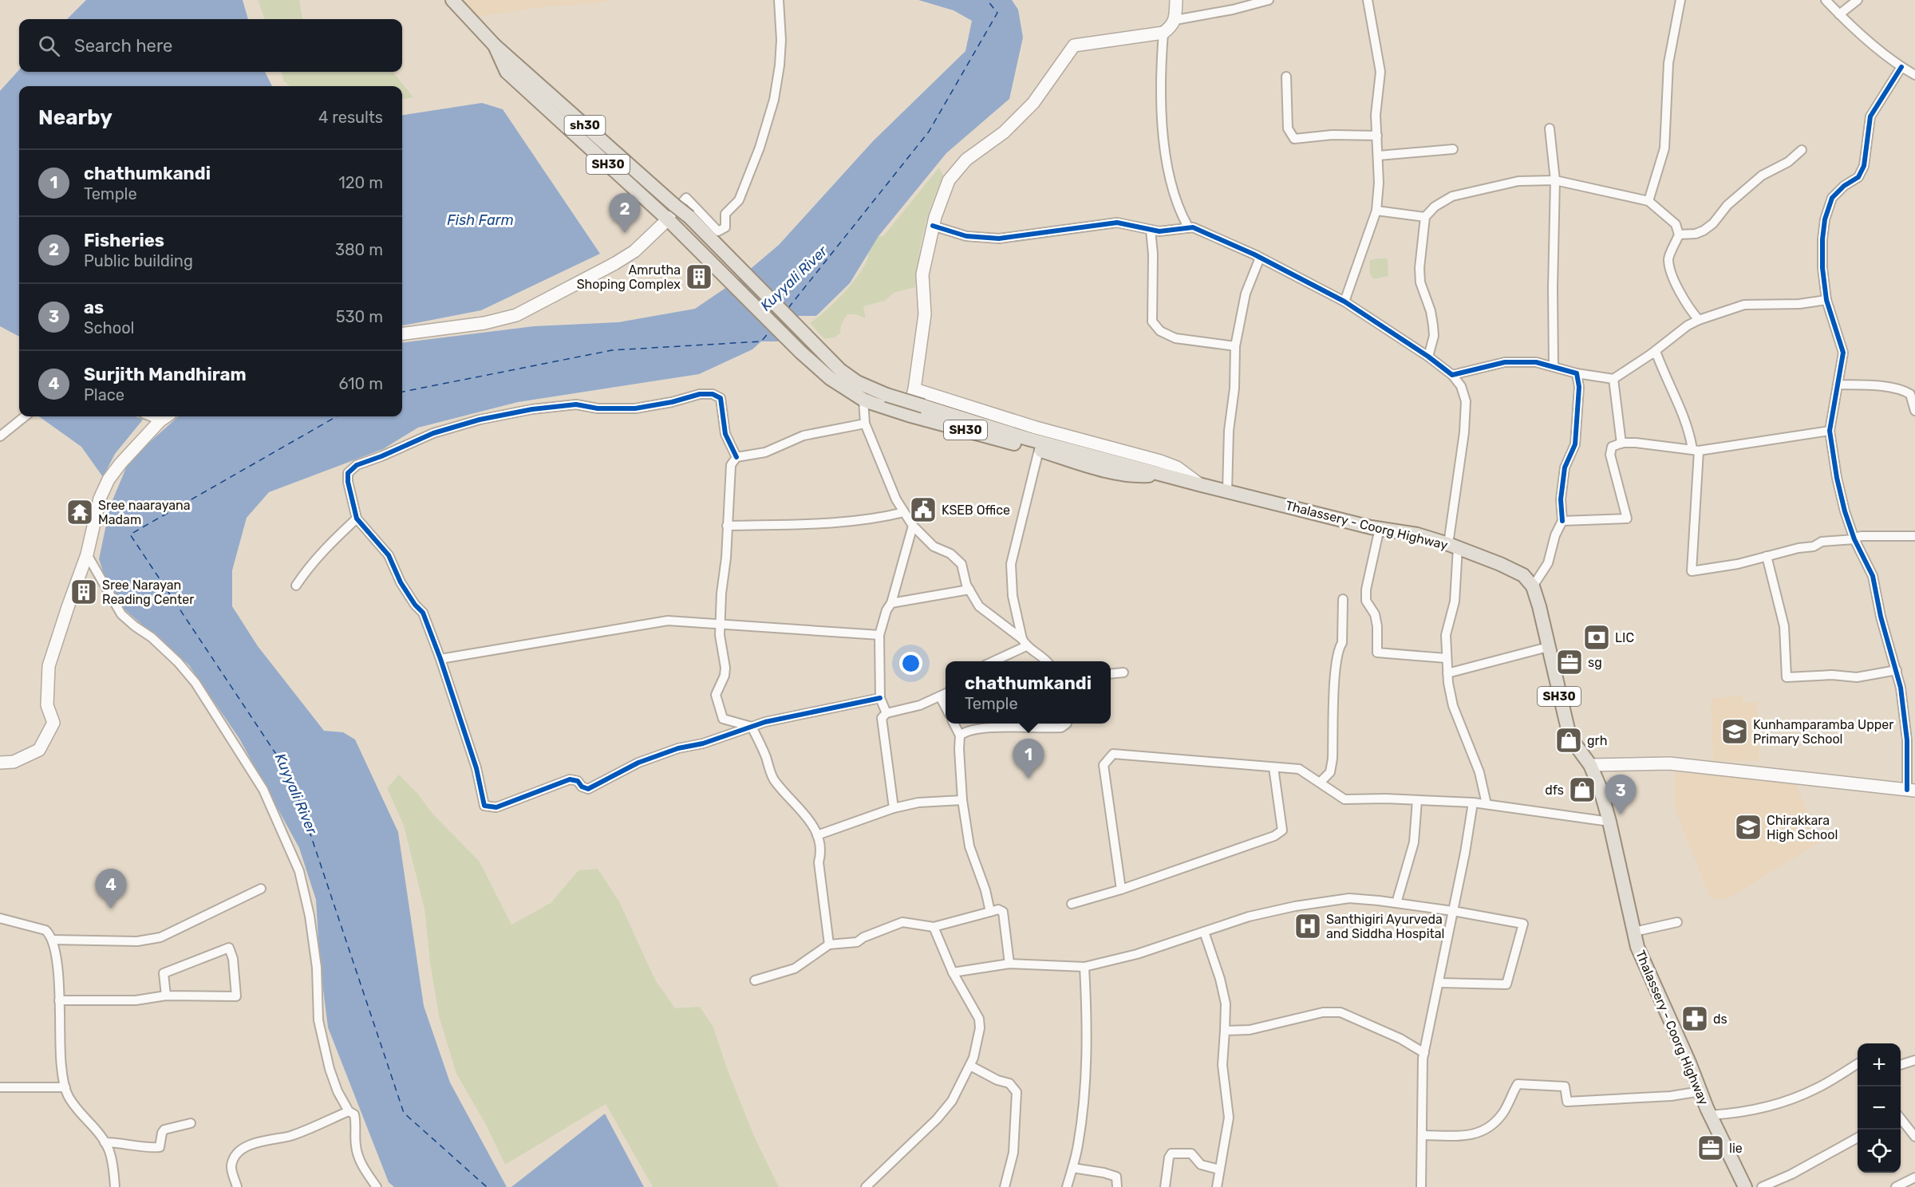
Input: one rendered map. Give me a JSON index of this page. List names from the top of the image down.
{
  "streets": {
    "main road": ["sh30", "SH30", "Thalassery - Coorg Highway"]
  },
  "crossings": [
    ["SH30", "Thalassery - Coorg Highway"]
  ],
  "water": ["Fish Farm", "Kuyyali River"],
  "places": {
    "building": ["Amrutha Shoping Complex", "Sree Narayan Reading Center"],
    "public building": ["KSEB Office"],
    "temple": ["Sree naarayana Madam"],
    "bank": ["LIC"],
    "office": ["sg", "lie"],
    "school or university": ["Kunhamparamba Upper Primary School", "Chirakkara High School"],
    "shop": ["grh", "dfs"],
    "hospital": ["Santhigiri Ayurveda and Siddha Hospital"],
    "pharmacy": ["ds"]
  },
  "page": {
    "search": "Search here",
    "heading": ["Nearby", "4 results"],
    "list": [
      {
        "mark": "1",
        "name": "chathumkandi",
        "note": "Temple",
        "value": "120 m"
      },
      {
        "mark": "2",
        "name": "Fisheries",
        "note": "Public building",
        "value": "380 m"
      },
      {
        "mark": "3",
        "name": "as",
        "note": "School",
        "value": "530 m"
      },
      {
        "mark": "4",
        "name": "Surjith Mandhiram",
        "note": "Place",
        "value": "610 m"
      }
    ],
    "pins": [
      "2",
      "1",
      "3",
      "4"
    ],
    "popup": ["chathumkandi", "Temple"],
    "map_buttons": ["+", "−"]
  }
}
